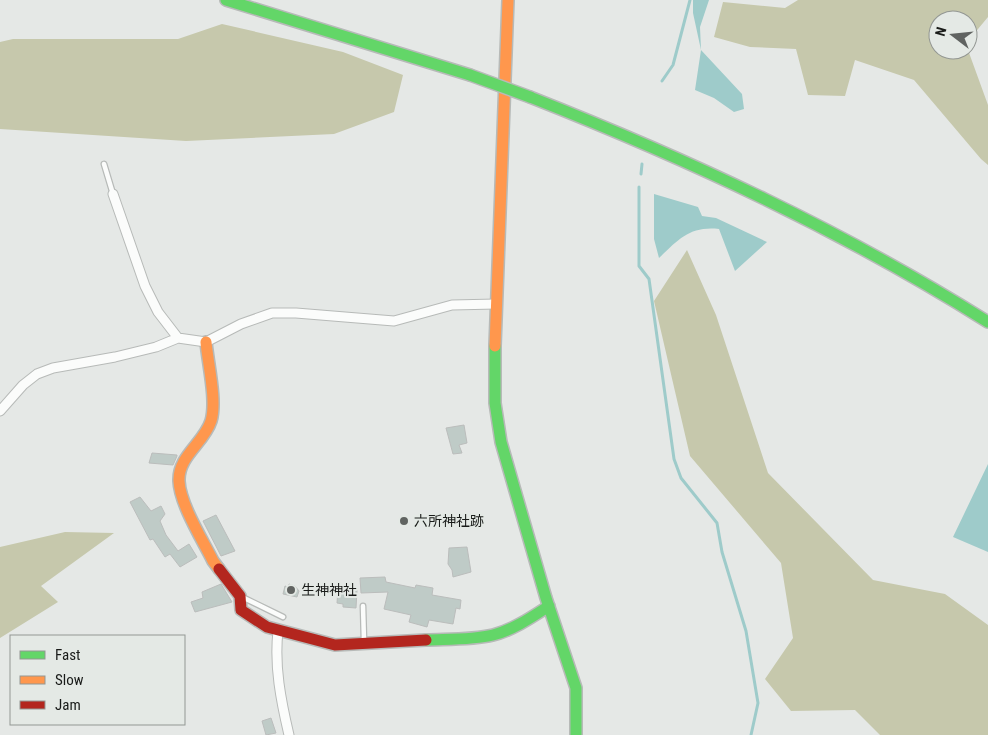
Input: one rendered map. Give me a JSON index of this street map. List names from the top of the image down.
{
  "places": ["六所神社跡", "生神神社"],
  "legend": ["Fast", "Slow", "Jam"],
  "north": "left"
}
